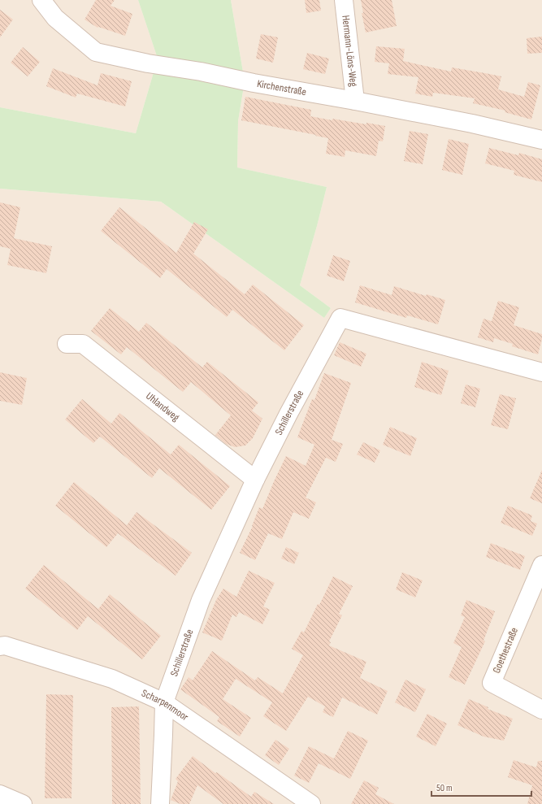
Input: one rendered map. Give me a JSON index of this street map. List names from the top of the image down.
{
  "streets": {
    "street": [
      "Hermann-Löns-Weg",
      "Kirchenstraße",
      "Uhlandweg",
      "Schillerstraße",
      "Goethestraße",
      "Scharpenmoor"
    ]
  },
  "crossings": [
    ["Hermann-Löns-Weg", "Kirchenstraße"],
    ["Uhlandweg", "Schillerstraße"],
    ["Schillerstraße", "Scharpenmoor"]
  ],
  "scale_bar": "50 m"
}
